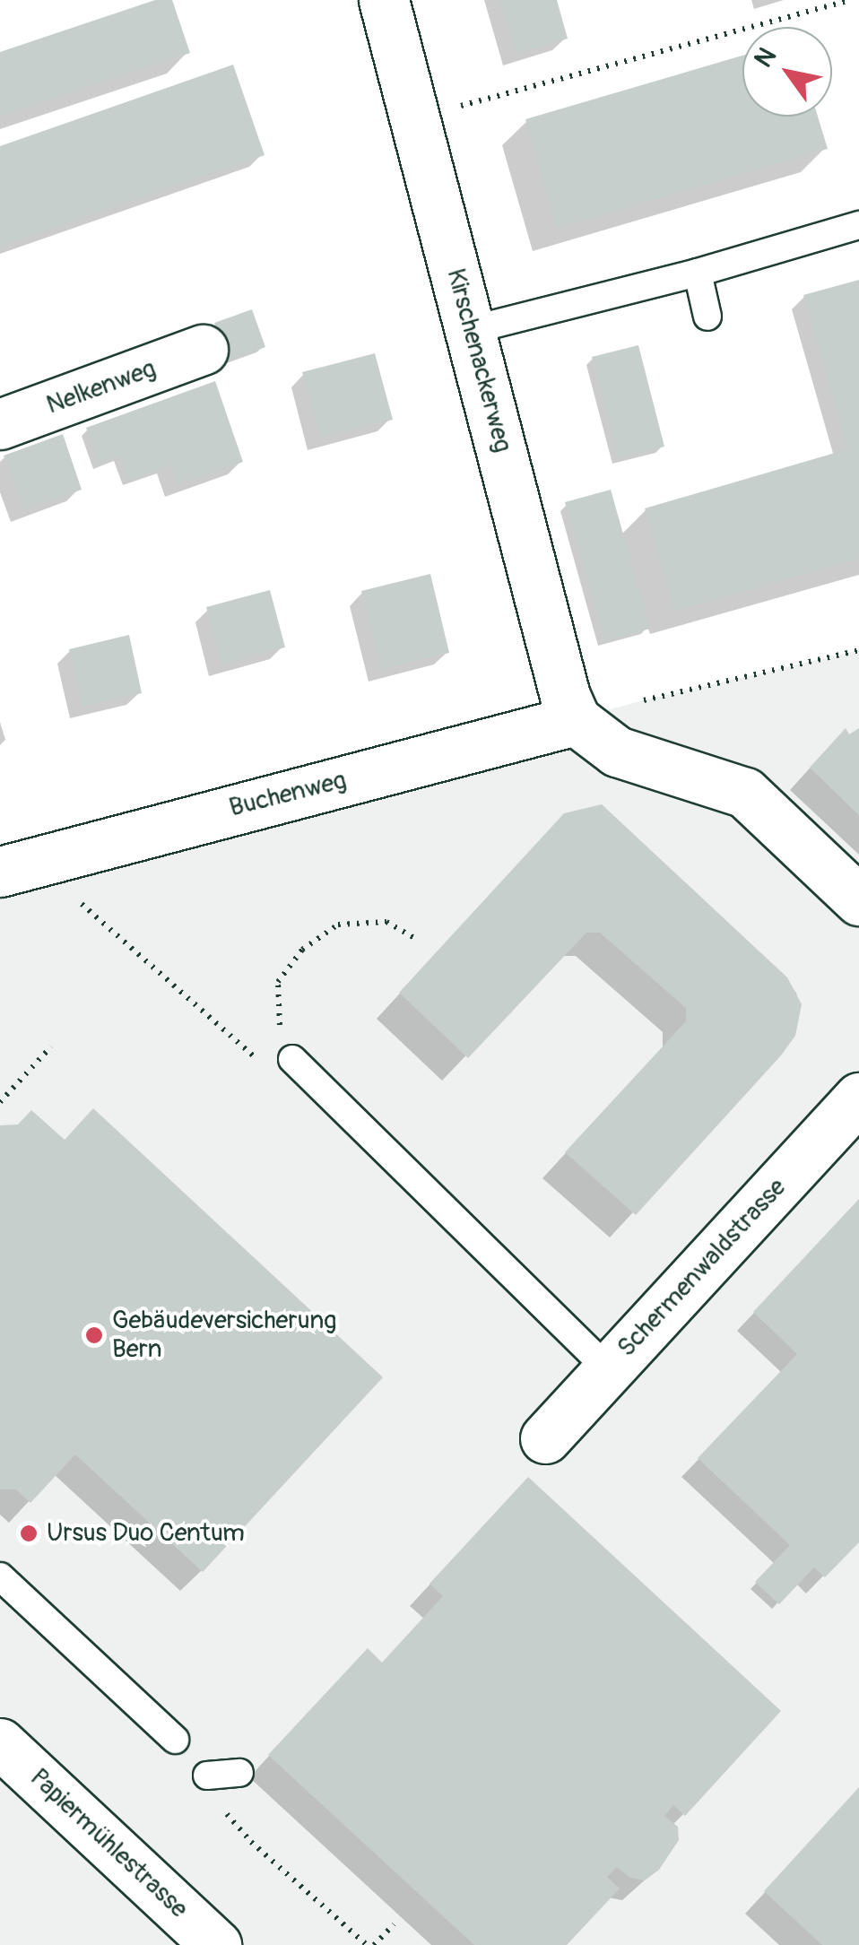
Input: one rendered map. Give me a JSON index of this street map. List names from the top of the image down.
{
  "streets": {
    "street": [
      "Kirschenackerweg",
      "Nelkenweg",
      "Buchenweg",
      "Schermenwaldstrasse",
      "Papiermühlestrasse"
    ]
  },
  "crossings": [
    ["Kirschenackerweg", "Buchenweg"]
  ],
  "places": ["Gebäudeversicherung Bern", "Ursus Duo Centum"],
  "north": "top left"
}
